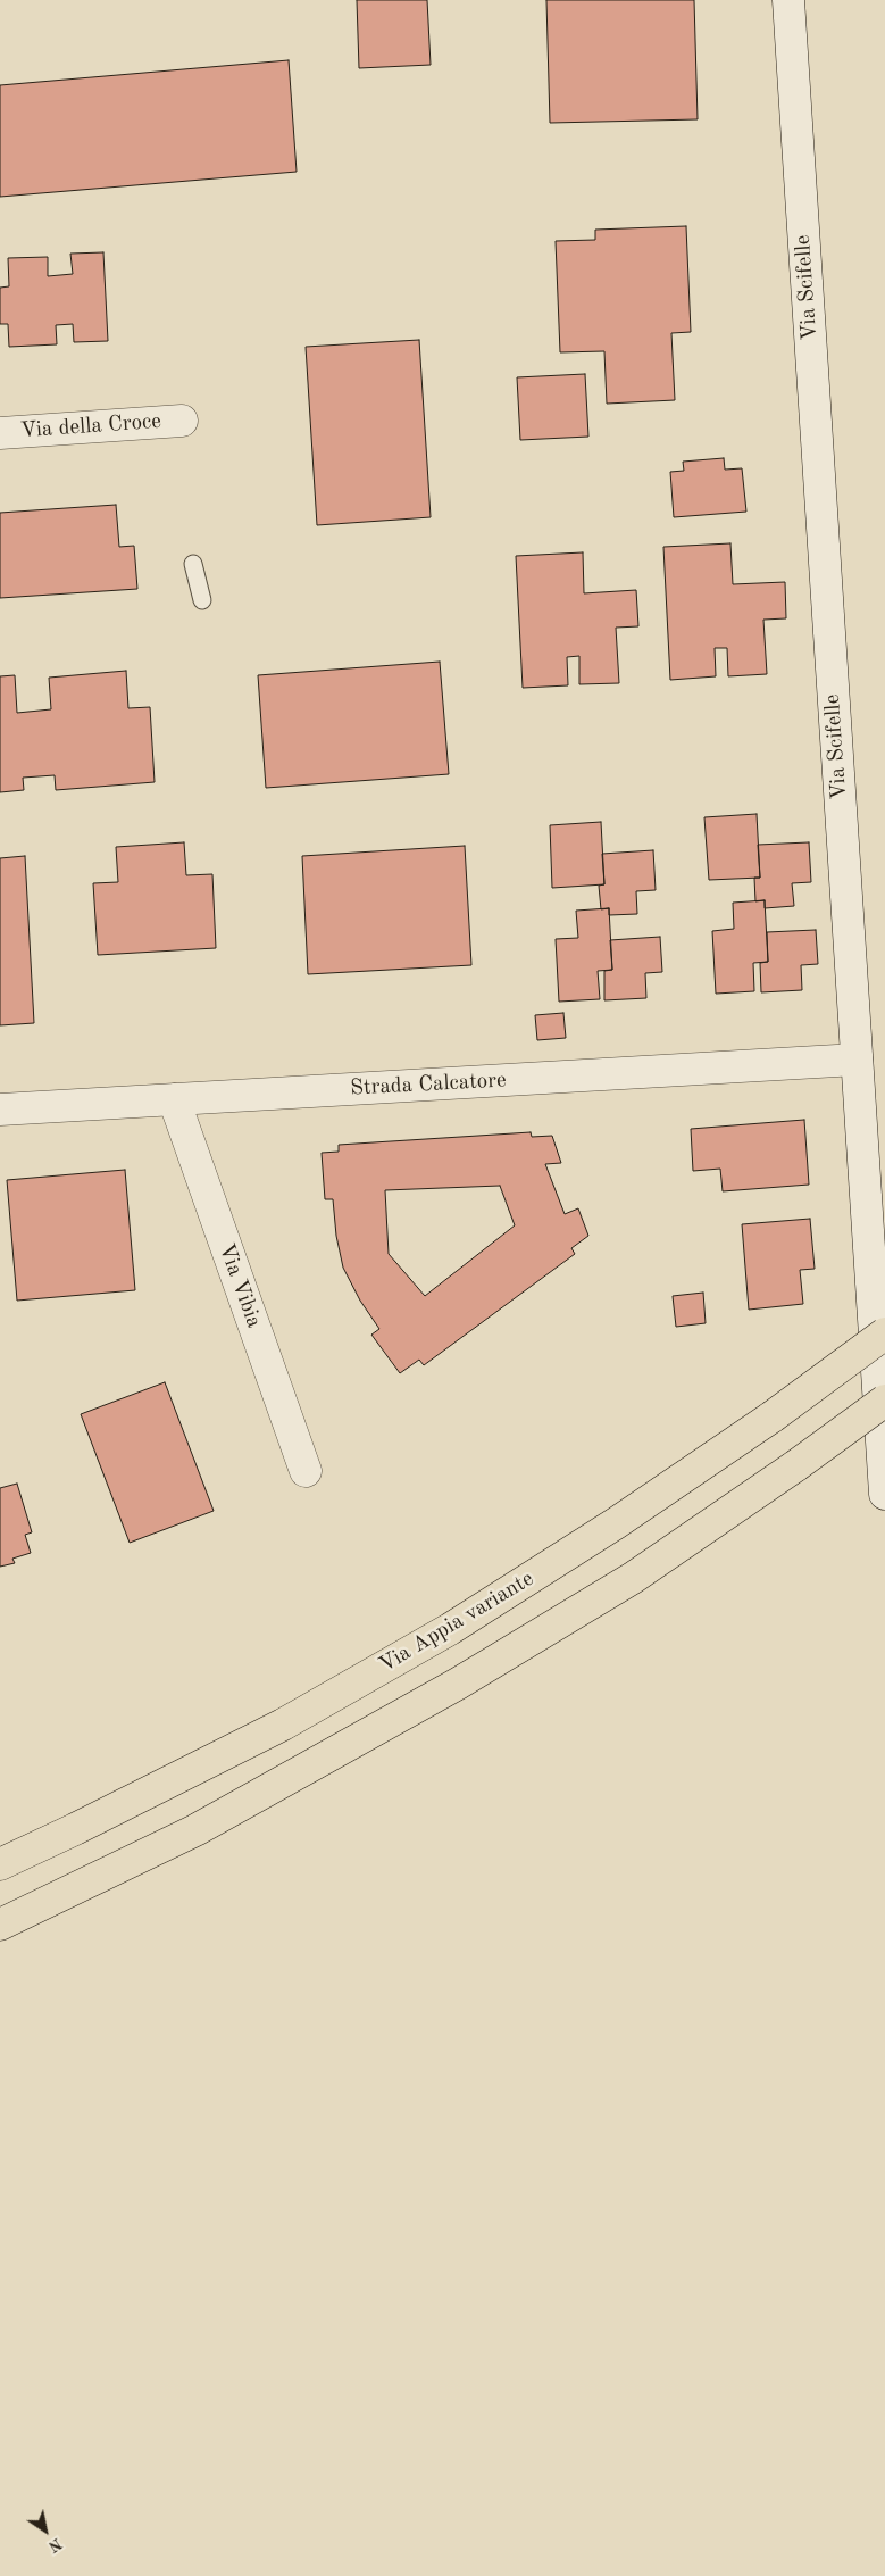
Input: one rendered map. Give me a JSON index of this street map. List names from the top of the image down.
{
  "streets": {
    "highway": ["Via Appia variante"],
    "street": [
      "Via Scifelle",
      "Via della Croce",
      "Strada Calcatore",
      "Via Vibia"
    ]
  },
  "crossings": [
    ["Via Scifelle", "Strada Calcatore"],
    ["Strada Calcatore", "Via Vibia"]
  ],
  "north": "bottom right"
}
